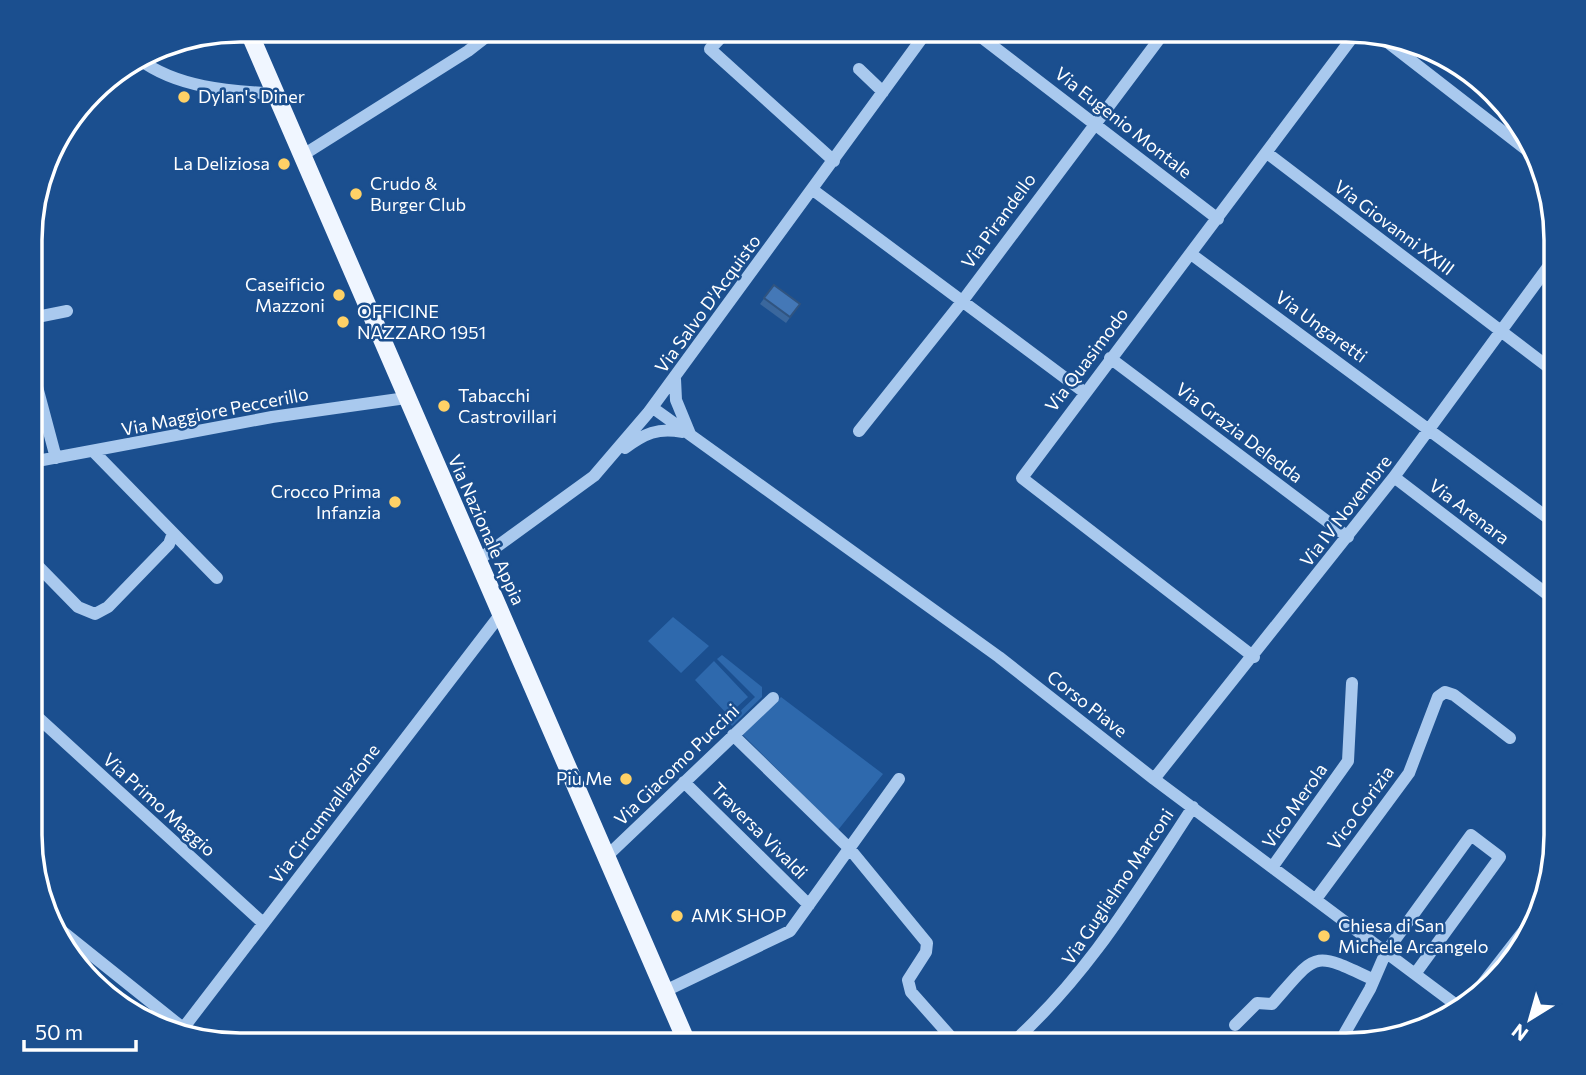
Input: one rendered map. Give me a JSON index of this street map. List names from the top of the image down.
{
  "streets": {
    "main road": ["Via Nazionale Appia"],
    "street": [
      "Via Eugenio Montale",
      "Via Pirandello",
      "Via Giovanni XXIII",
      "Via Salvo D'Acquisto",
      "Via Ungaretti",
      "Via Quasimodo",
      "Via Maggiore Peccerillo",
      "Via Grazia Deledda",
      "Via IV Novembre",
      "Via Arenara",
      "Corso Piave",
      "Via Giacomo Puccini",
      "Via Primo Maggio",
      "Vico Merola",
      "Vico Gorizia",
      "Via Circumvallazione",
      "Traversa Vivaldi",
      "Via Guglielmo Marconi"
    ]
  },
  "crossings": [
    ["Via Eugenio Montale", "Via Pirandello"],
    ["Via Eugenio Montale", "Via Quasimodo"],
    ["Via Giovanni XXIII", "Via Quasimodo"],
    ["Via Giovanni XXIII", "Via IV Novembre"],
    ["Via Salvo D'Acquisto", "Via Nazionale Appia"],
    ["Via Salvo D'Acquisto", "Corso Piave"],
    ["Via Ungaretti", "Via Quasimodo"],
    ["Via Ungaretti", "Via IV Novembre"],
    ["Via Quasimodo", "Via Grazia Deledda"],
    ["Via Quasimodo", "Via IV Novembre"],
    ["Via Maggiore Peccerillo", "Via Nazionale Appia"],
    ["Via Grazia Deledda", "Via IV Novembre"],
    ["Via IV Novembre", "Via Arenara"],
    ["Via IV Novembre", "Corso Piave"],
    ["Via Nazionale Appia", "Via Giacomo Puccini"],
    ["Via Nazionale Appia", "Via Circumvallazione"],
    ["Corso Piave", "Vico Merola"],
    ["Corso Piave", "Vico Gorizia"],
    ["Corso Piave", "Via Guglielmo Marconi"],
    ["Via Giacomo Puccini", "Traversa Vivaldi"],
    ["Via Primo Maggio", "Via Circumvallazione"]
  ],
  "places": [
    "Dylan's Diner",
    "La Deliziosa",
    "Crudo & Burger Club",
    "Caseificio Mazzoni",
    "OFFICINE NAZZARO 1951",
    "Tabacchi Castrovillari",
    "Crocco Prima Infanzia",
    "Più Me",
    "AMK SHOP",
    "Chiesa di San Michele Arcangelo"
  ],
  "scale_bar": "50 m",
  "north": "bottom left"
}
